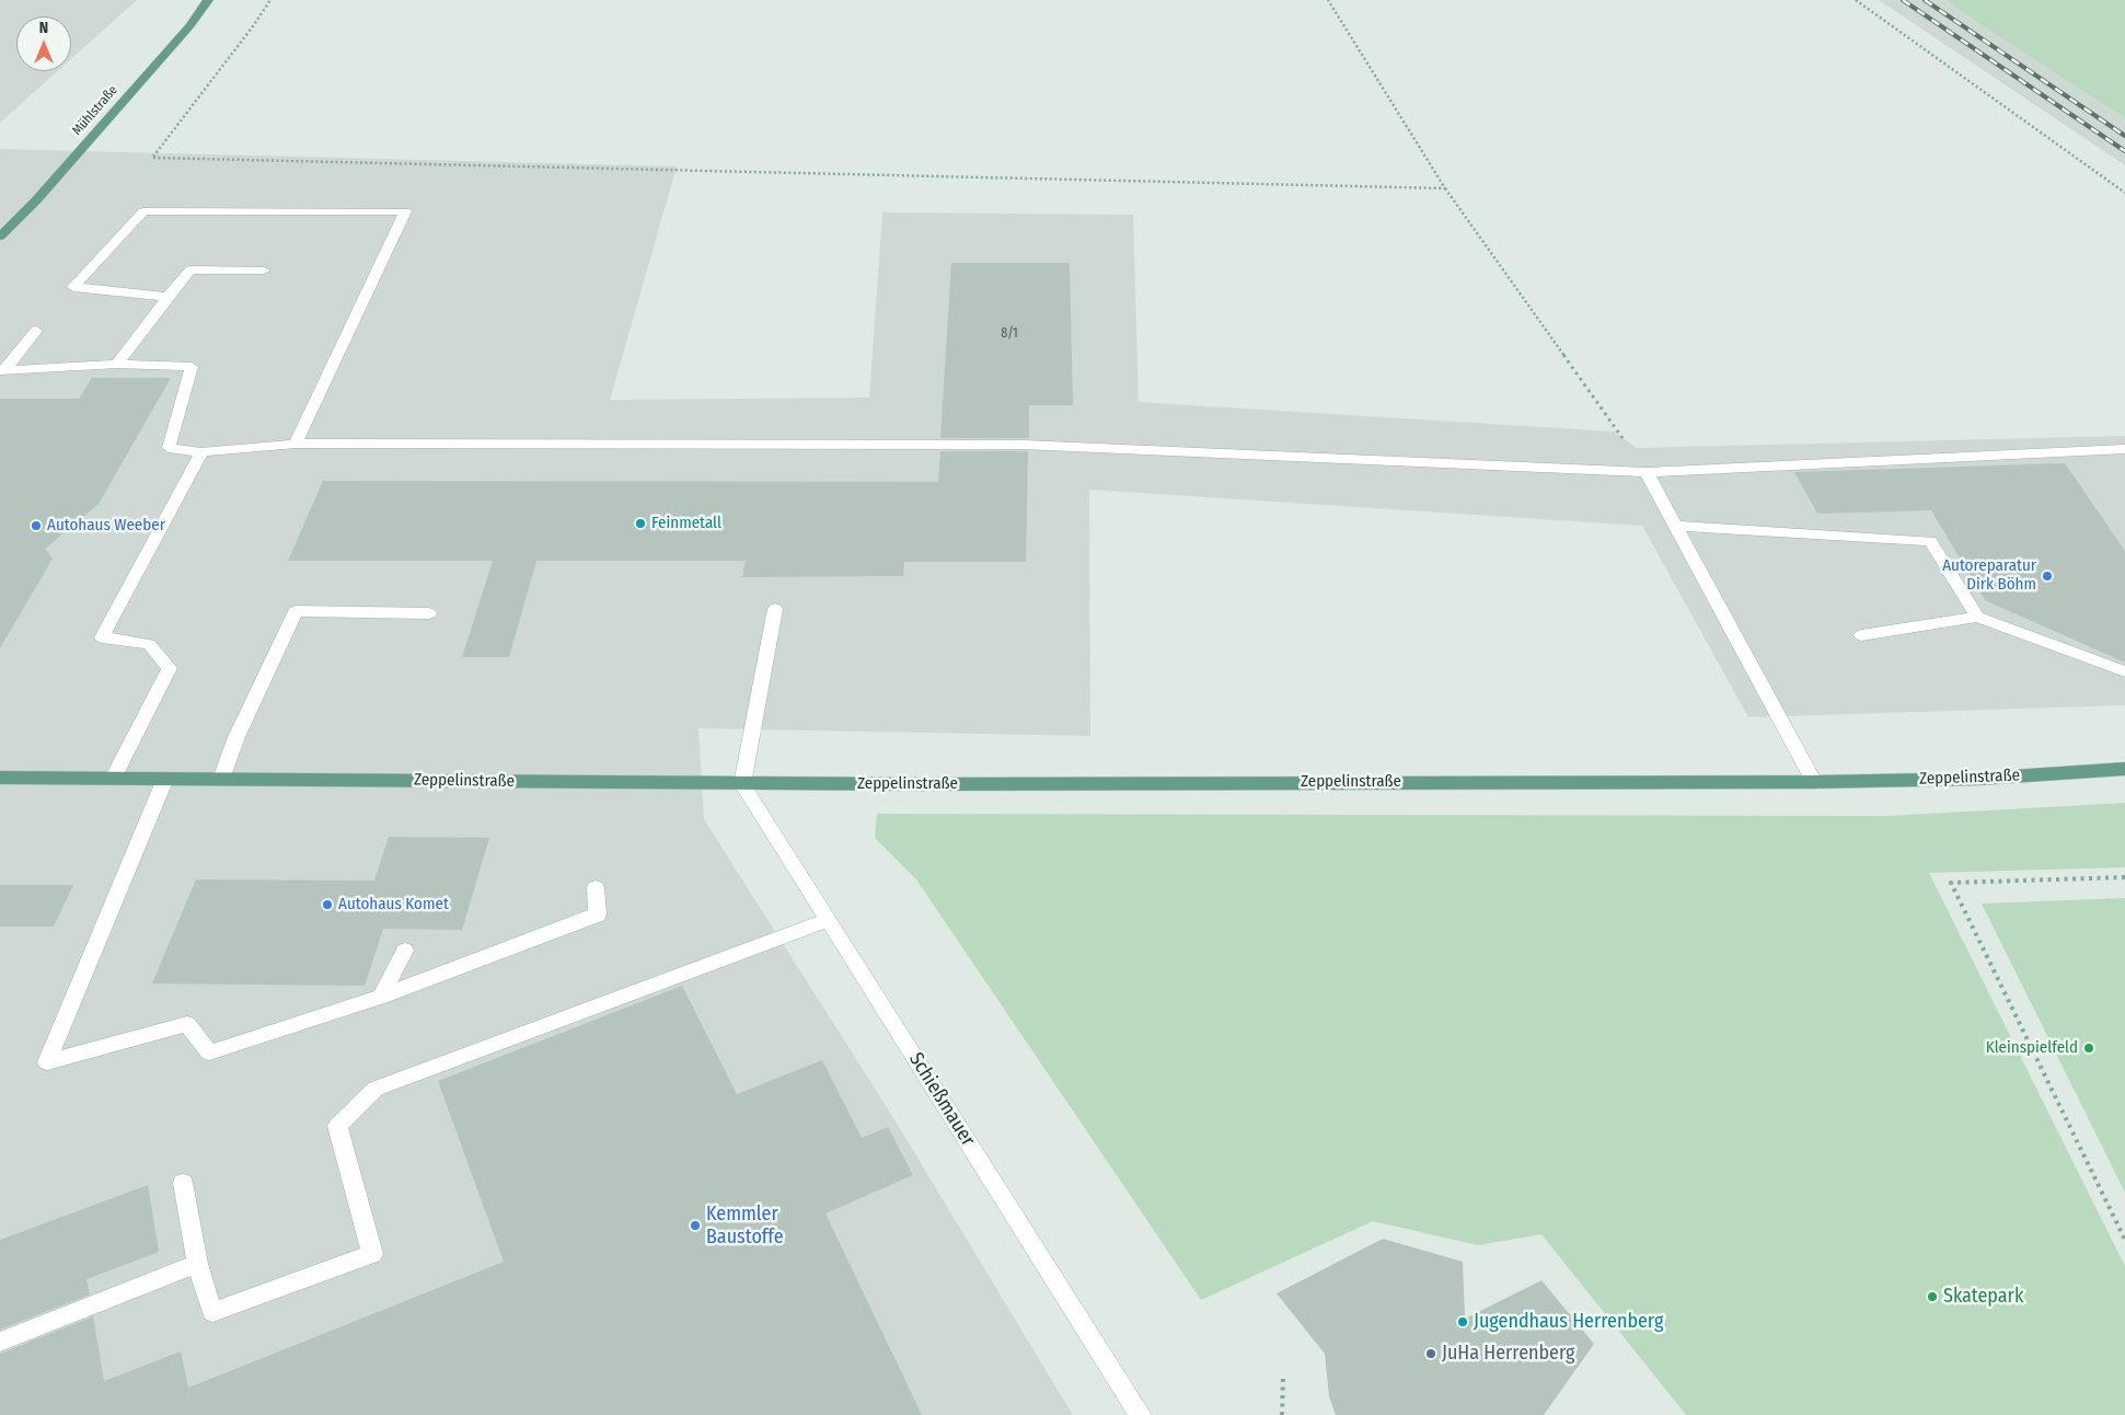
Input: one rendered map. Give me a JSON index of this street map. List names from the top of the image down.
{
  "streets": {
    "main road": ["Mühlstraße", "Zeppelinstraße"],
    "street": ["Schießmauer"]
  },
  "crossings": [
    ["Zeppelinstraße", "Schießmauer"]
  ],
  "places": [
    "Feinmetall",
    "Autohaus Weeber",
    "Autoreparatur Dirk Böhm",
    "Autohaus Komet",
    "Kleinspielfeld",
    "Kemmler Baustoffe",
    "Skatepark",
    "Jugendhaus Herrenberg",
    "JuHa Herrenberg"
  ],
  "house_numbers": ["8/1"],
  "north": "top"
}
